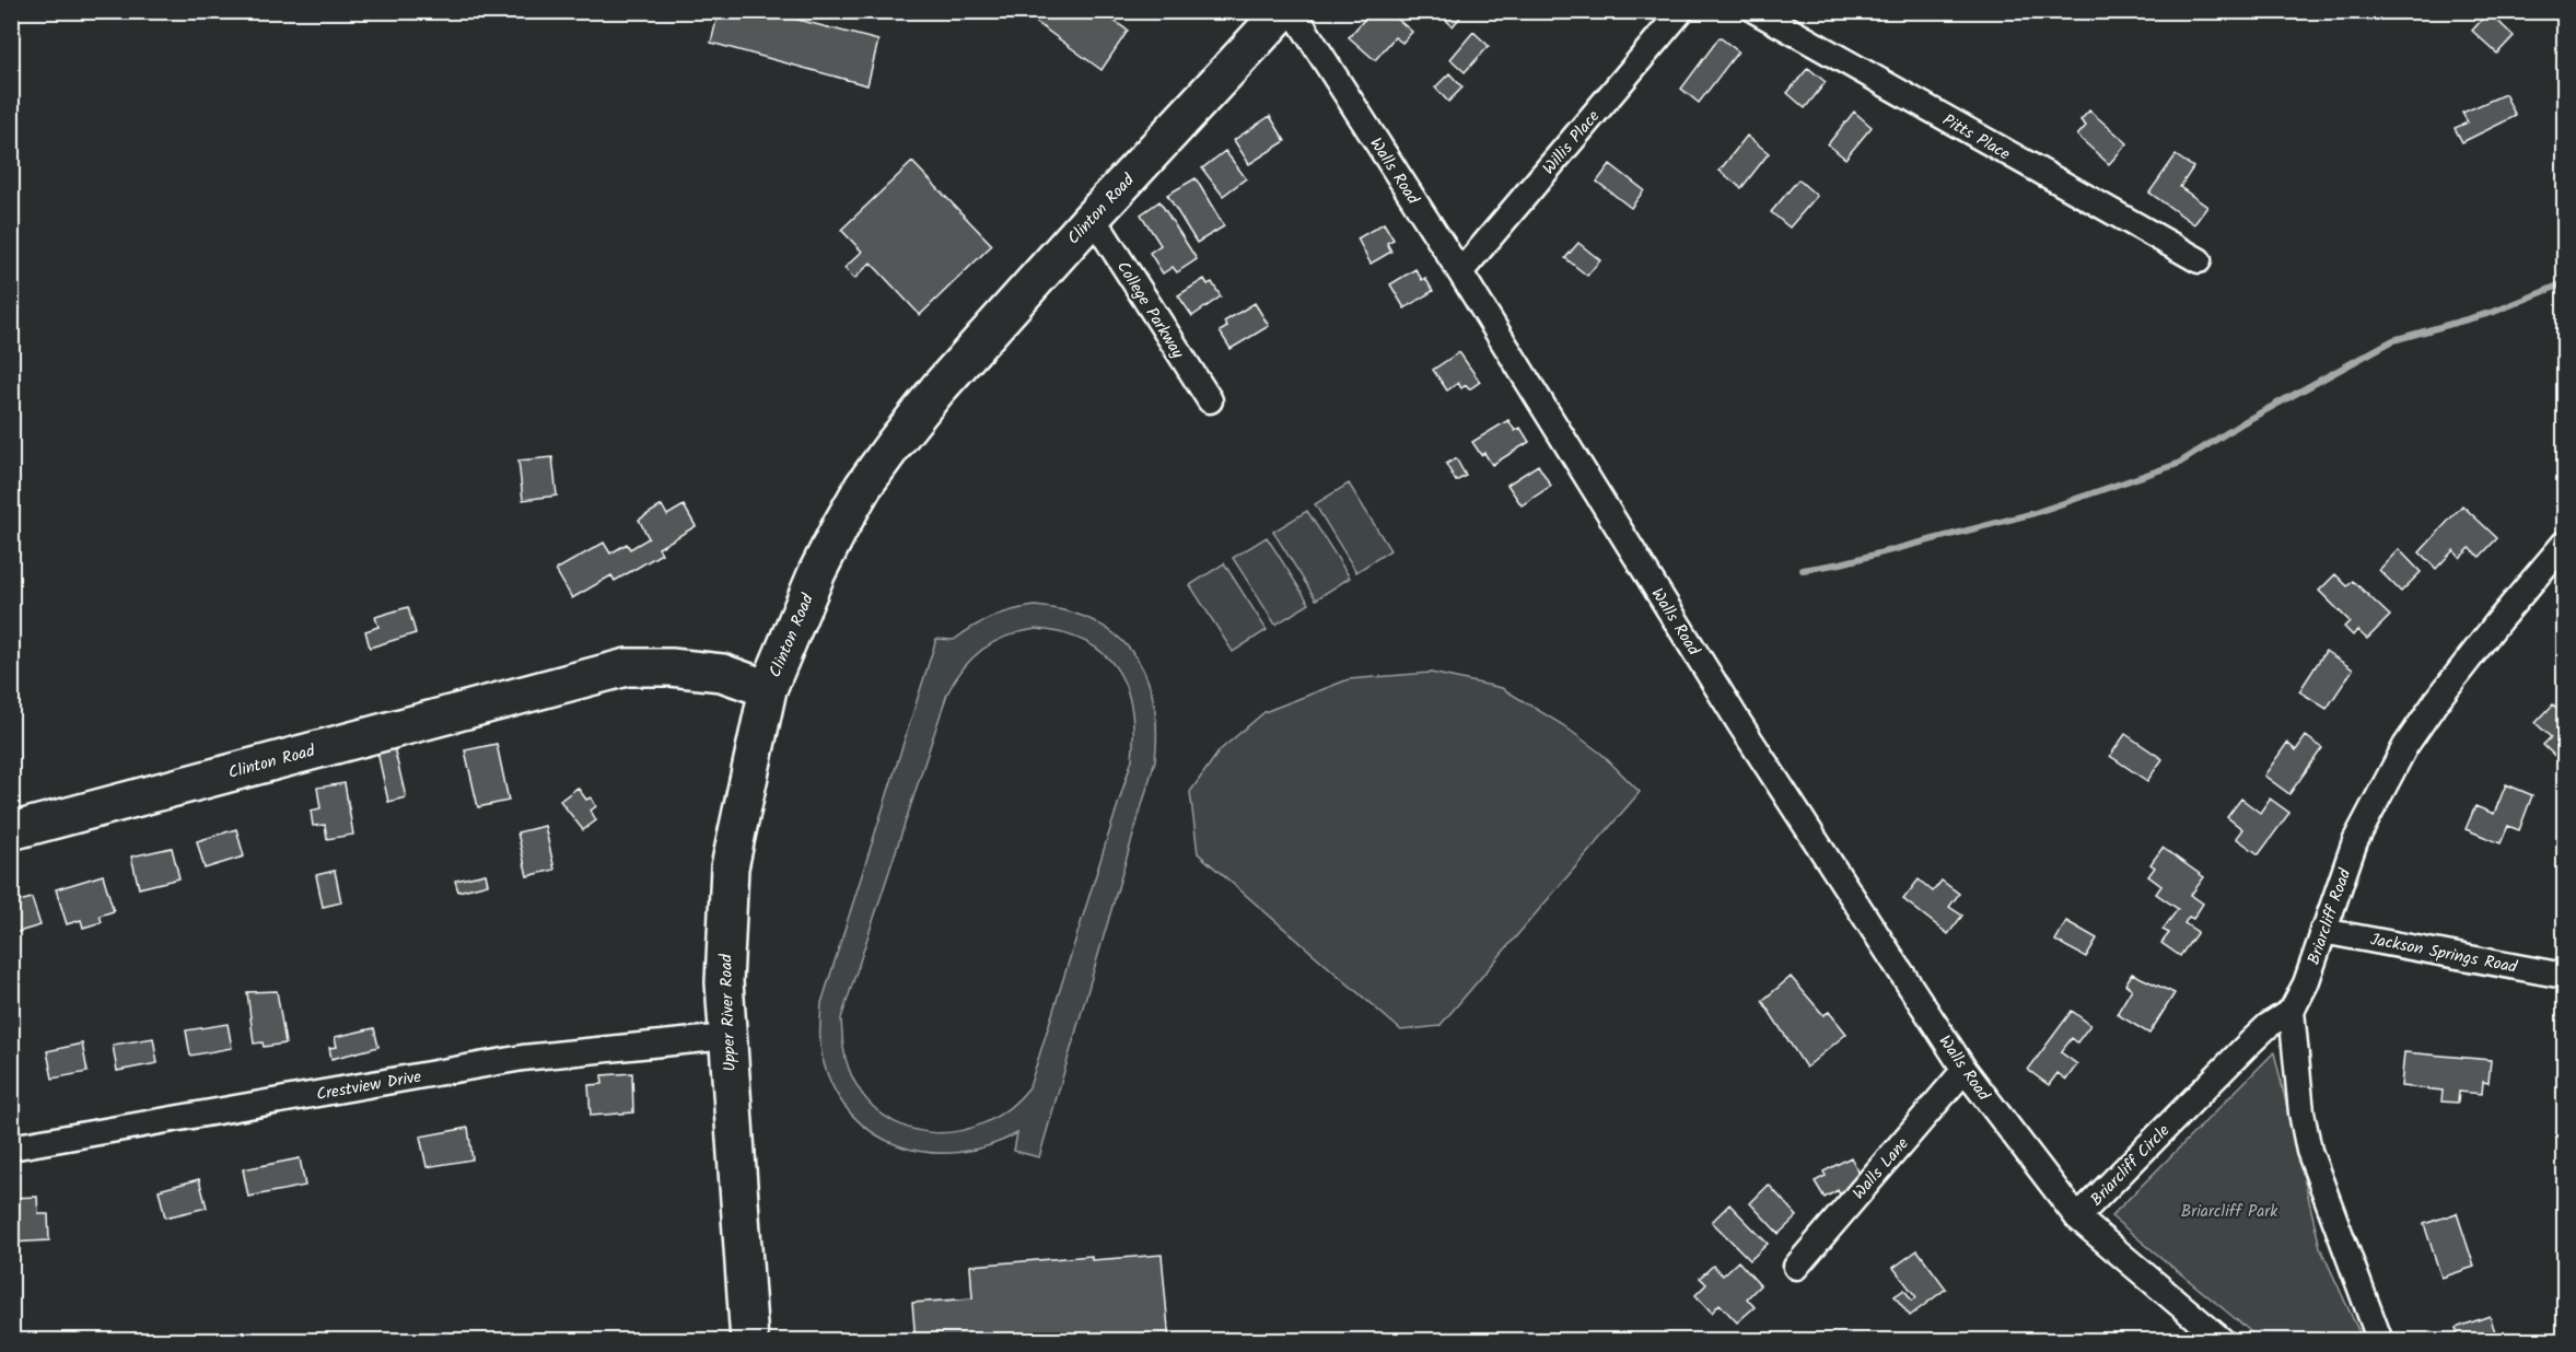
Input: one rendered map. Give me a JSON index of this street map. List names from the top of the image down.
{
  "streets": {
    "street": [
      "Pitts Place",
      "Willis Place",
      "Walls Road",
      "Clinton Road",
      "College Parkway",
      "Briarcliff Road",
      "Jackson Springs Road",
      "Upper River Road",
      "Crestview Drive",
      "Briarcliff Circle",
      "Walls Lane"
    ]
  },
  "crossings": [
    ["Willis Place", "Walls Road"],
    ["Walls Road", "Briarcliff Circle"],
    ["Walls Road", "Walls Lane"],
    ["Clinton Road", "College Parkway"],
    ["Clinton Road", "Upper River Road"],
    ["Briarcliff Road", "Jackson Springs Road"],
    ["Briarcliff Road", "Briarcliff Circle"],
    ["Upper River Road", "Crestview Drive"]
  ],
  "parks": ["Briarcliff Park"]
}
